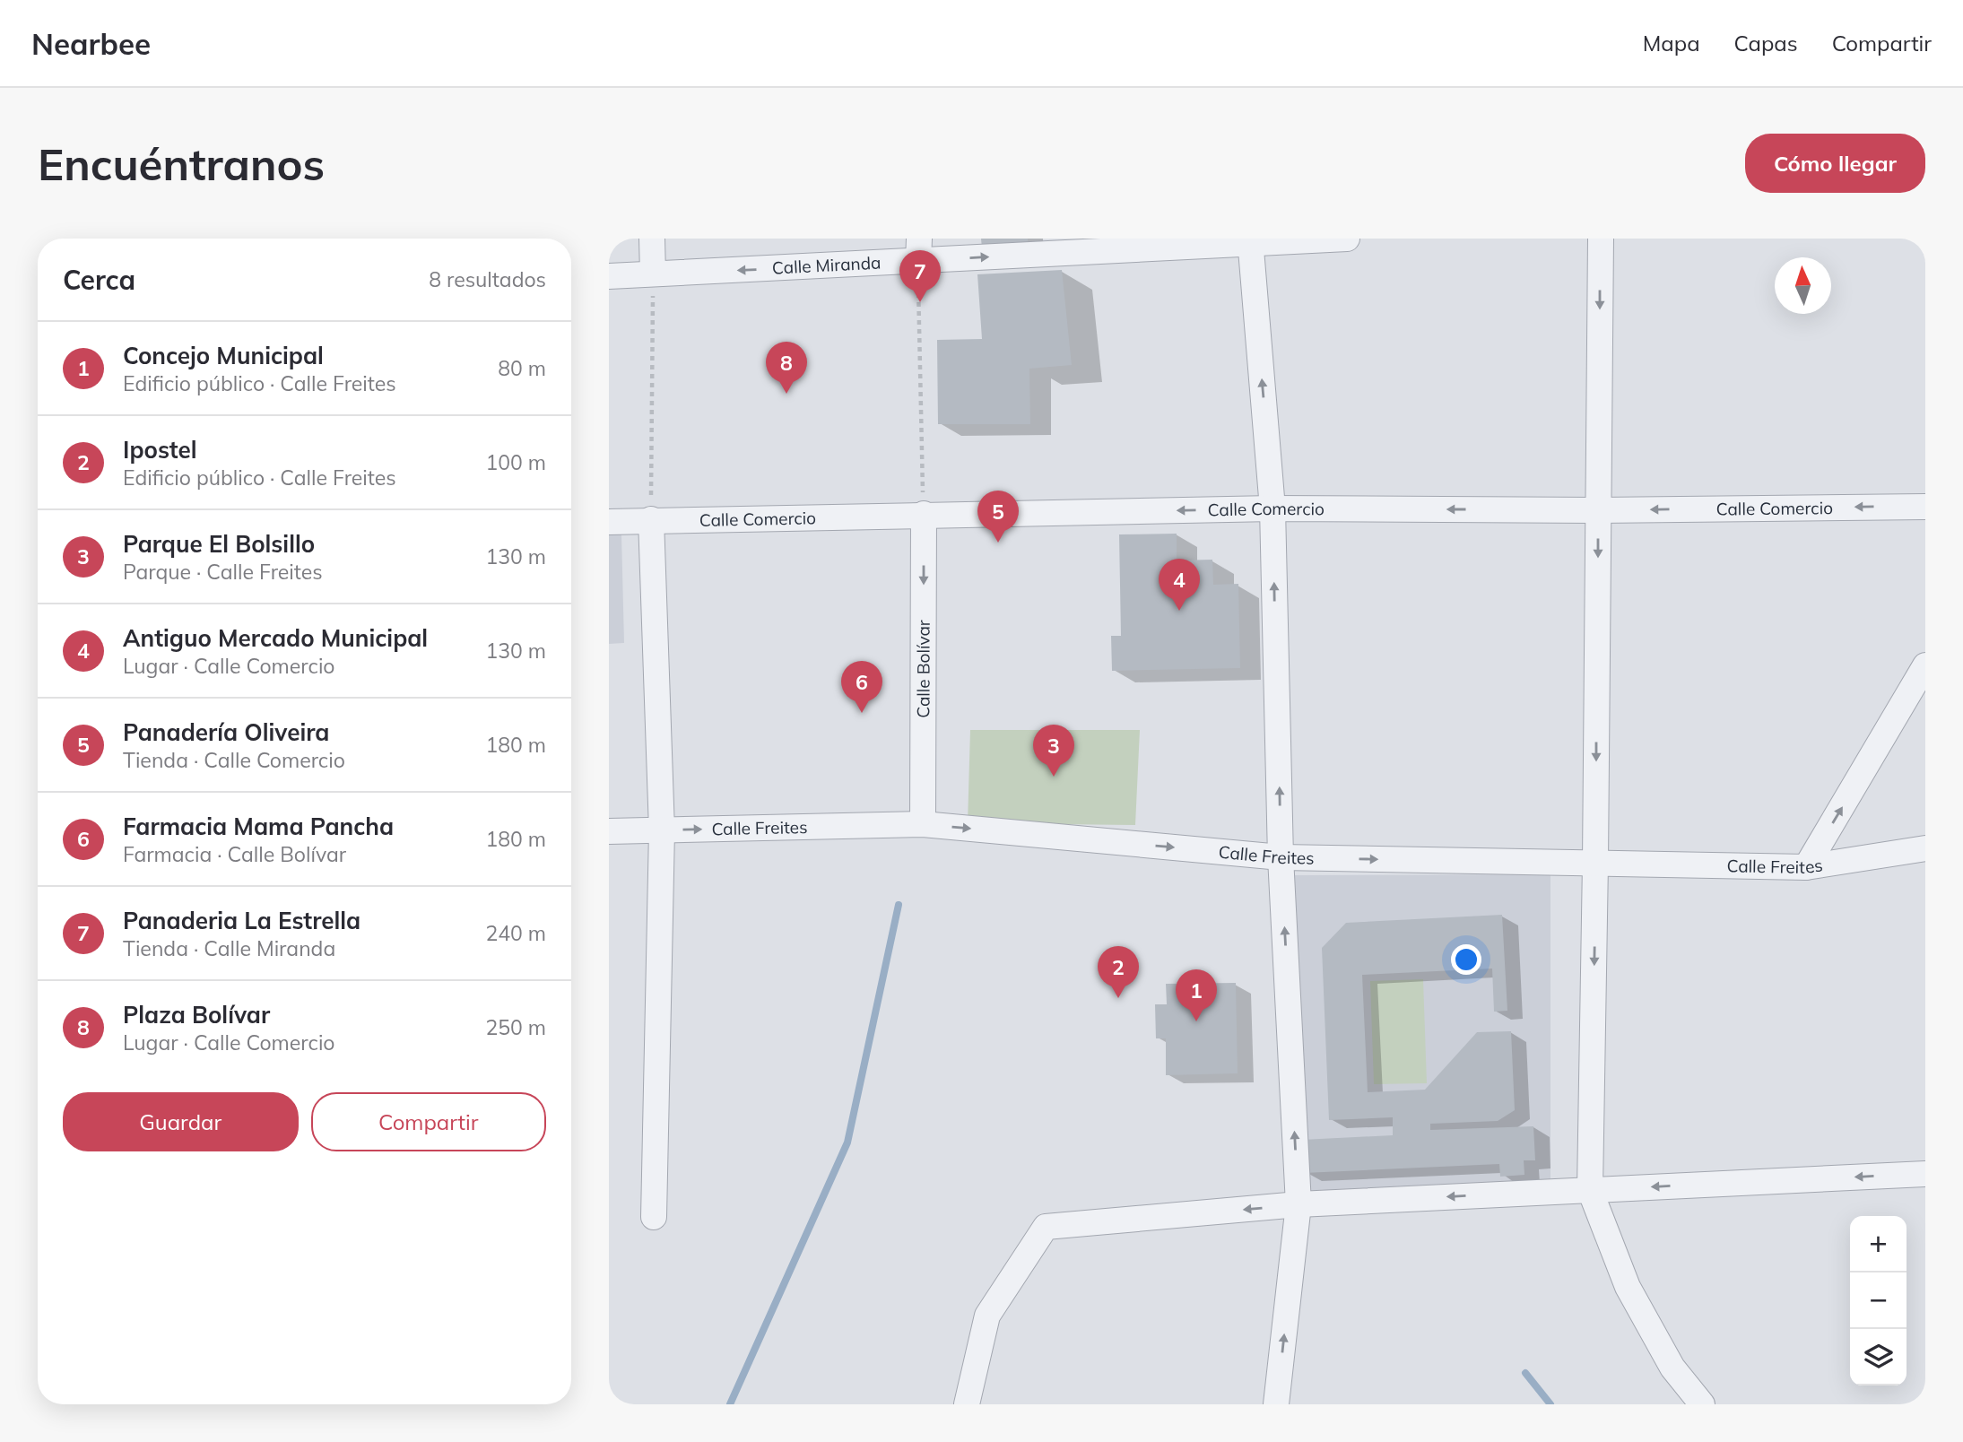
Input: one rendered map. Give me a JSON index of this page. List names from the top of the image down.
{
  "streets": {
    "street": [
      "Calle Miranda",
      "Calle Comercio",
      "Calle Bolívar",
      "Calle Freites"
    ]
  },
  "crossings": [
    ["Calle Comercio", "Calle Bolívar"],
    ["Calle Bolívar", "Calle Freites"]
  ],
  "one_way": ["Calle Comercio", "Calle Bolívar", "Calle Freites"],
  "north": "top",
  "page": {
    "header": "Nearbee",
    "nav": ["Mapa", "Capas", "Compartir"],
    "buttons": [
      "Cómo llegar",
      ["Guardar", "Compartir"]
    ],
    "title": "Encuéntranos",
    "heading": ["Cerca", "8 resultados"],
    "pins": [
      "7",
      "8",
      "5",
      "4",
      "6",
      "3",
      "2",
      "1"
    ],
    "list": [
      {
        "mark": "1",
        "name": "Concejo Municipal",
        "note": "Edificio público · Calle Freites",
        "value": "80 m"
      },
      {
        "mark": "2",
        "name": "Ipostel",
        "note": "Edificio público · Calle Freites",
        "value": "100 m"
      },
      {
        "mark": "3",
        "name": "Parque El Bolsillo",
        "note": "Parque · Calle Freites",
        "value": "130 m"
      },
      {
        "mark": "4",
        "name": "Antiguo Mercado Municipal",
        "note": "Lugar · Calle Comercio",
        "value": "130 m"
      },
      {
        "mark": "5",
        "name": "Panadería Oliveira",
        "note": "Tienda · Calle Comercio",
        "value": "180 m"
      },
      {
        "mark": "6",
        "name": "Farmacia Mama Pancha",
        "note": "Farmacia · Calle Bolívar",
        "value": "180 m"
      },
      {
        "mark": "7",
        "name": "Panaderia La Estrella",
        "note": "Tienda · Calle Miranda",
        "value": "240 m"
      },
      {
        "mark": "8",
        "name": "Plaza Bolívar",
        "note": "Lugar · Calle Comercio",
        "value": "250 m"
      }
    ],
    "map_buttons": ["+", "−"]
  }
}
